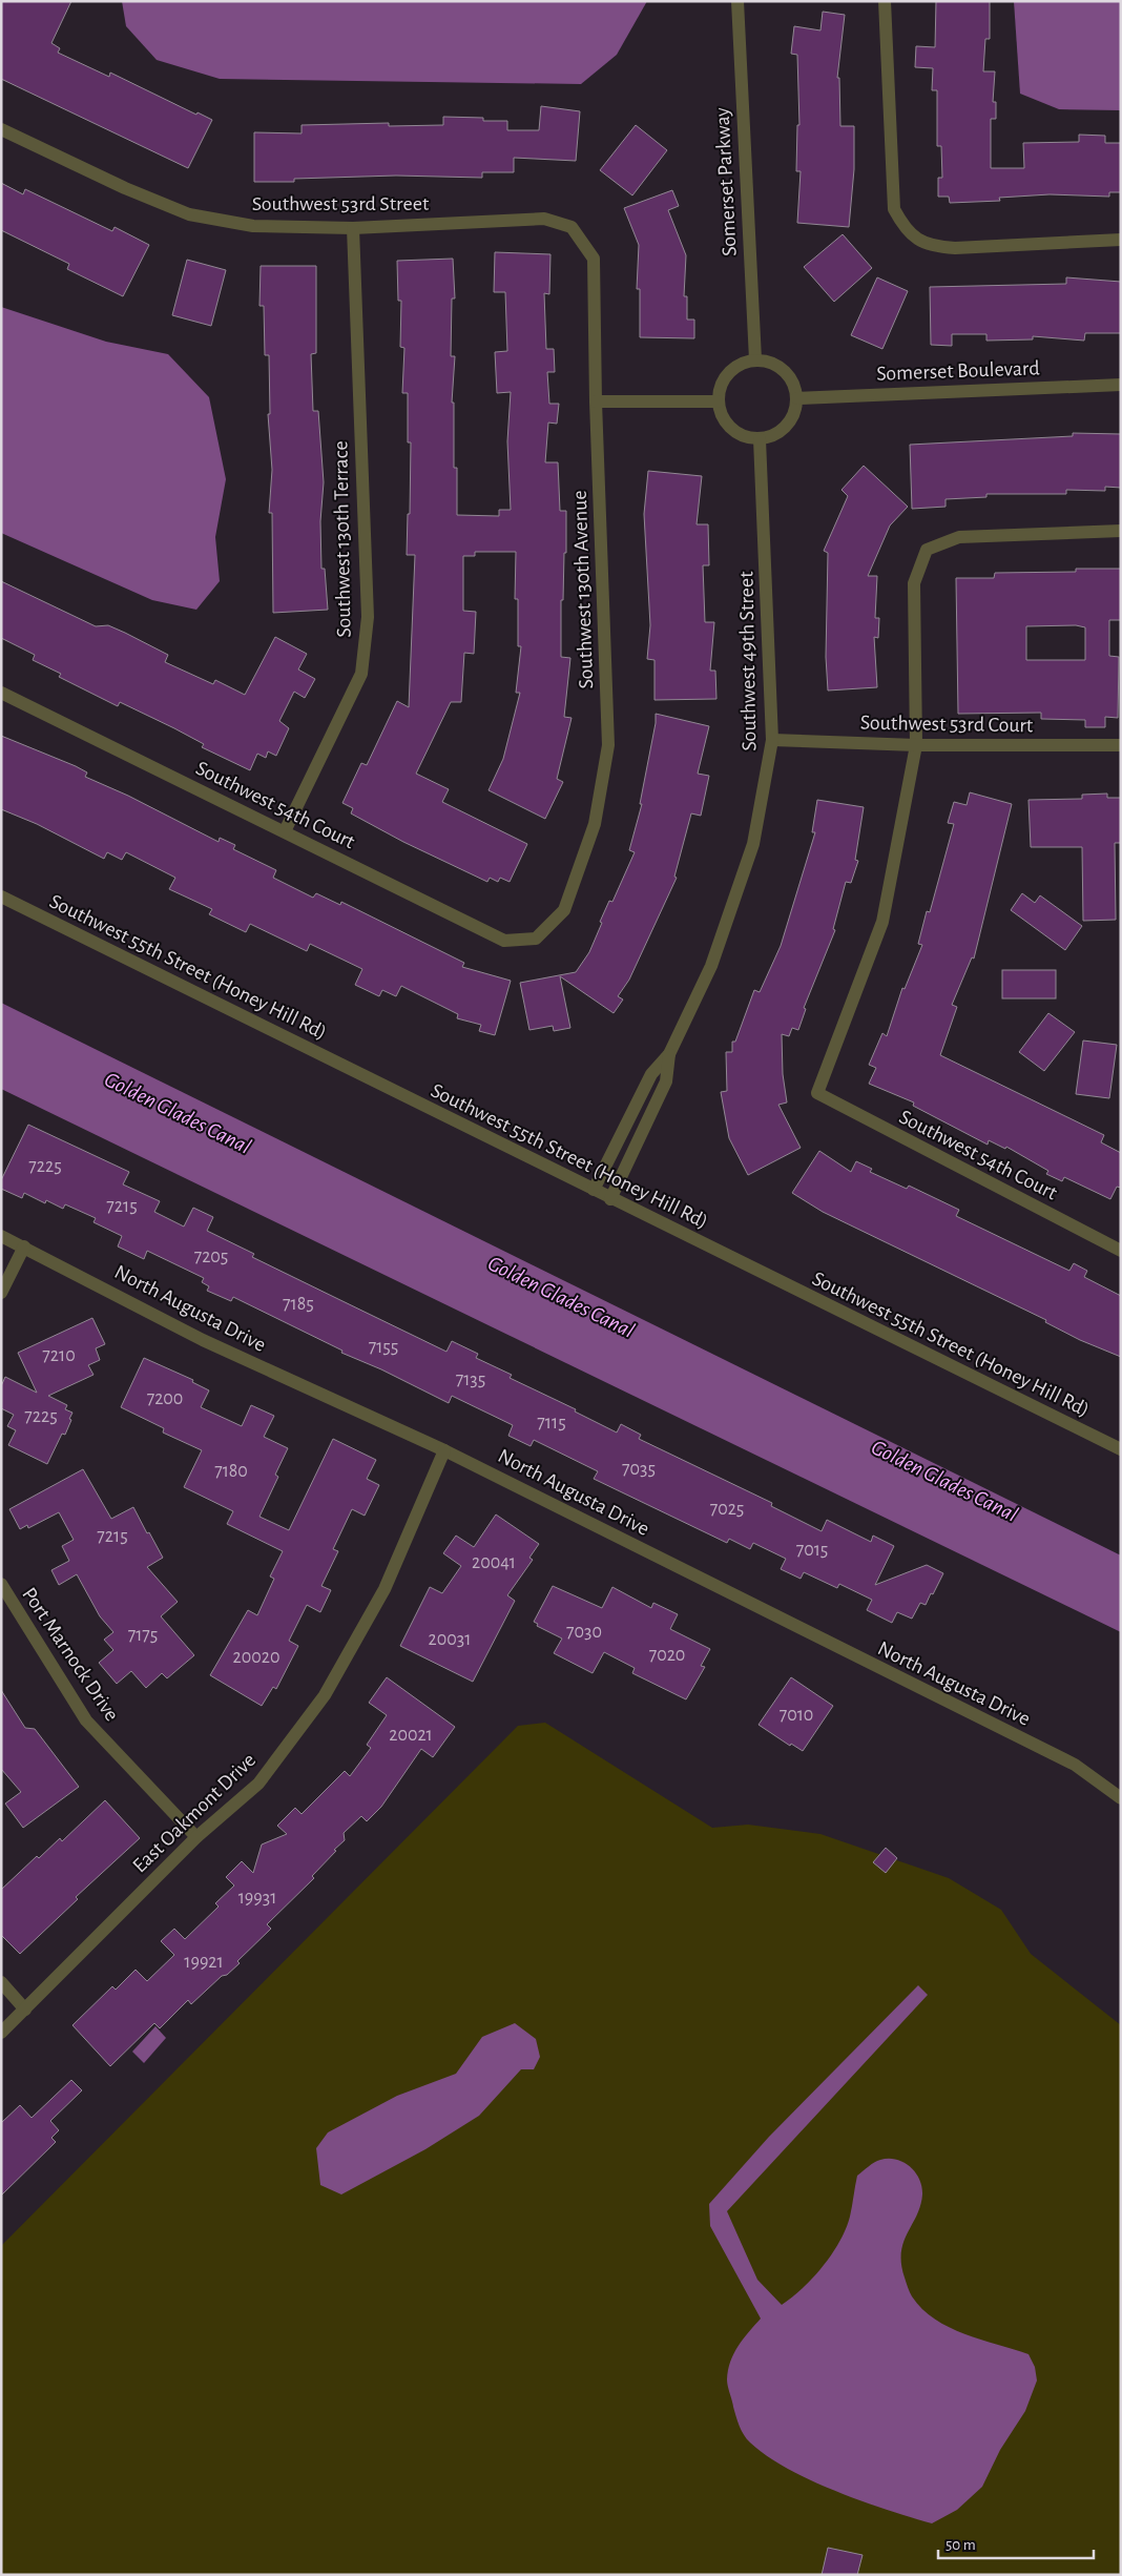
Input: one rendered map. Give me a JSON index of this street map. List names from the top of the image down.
{
  "streets": {
    "street": [
      "Somerset Parkway",
      "Southwest 53rd Street",
      "Somerset Boulevard",
      "Southwest 130th Terrace",
      "Southwest 130th Avenue",
      "Southwest 49th Street",
      "Southwest 53rd Court",
      "Southwest 54th Court",
      "Southwest 55th Street (Honey Hill Rd)",
      "North Augusta Drive",
      "Port Marnock Drive",
      "East Oakmont Drive"
    ]
  },
  "crossings": [
    ["Somerset Parkway", "Somerset Boulevard"],
    ["Somerset Parkway", "Southwest 49th Street"],
    ["Southwest 53rd Street", "Southwest 130th Terrace"],
    ["Southwest 53rd Street", "Southwest 130th Avenue"],
    ["Somerset Boulevard", "Southwest 49th Street"],
    ["Southwest 130th Terrace", "Southwest 54th Court"],
    ["Southwest 130th Avenue", "Southwest 54th Court"],
    ["Southwest 49th Street", "Southwest 53rd Court"],
    ["Southwest 49th Street", "Southwest 55th Street (Honey Hill Rd)"],
    ["Southwest 53rd Court", "Southwest 54th Court"],
    ["North Augusta Drive", "East Oakmont Drive"],
    ["Port Marnock Drive", "East Oakmont Drive"]
  ],
  "water": ["Golden Glades Canal"],
  "house_numbers": [
    "7225",
    "7215",
    "7205",
    "7185",
    "7155",
    "7210",
    "7135",
    "7200",
    "7225",
    "7115",
    "7035",
    "7180",
    "7025",
    "7215",
    "7015",
    "20041",
    "7030",
    "7175",
    "20031",
    "7020",
    "20020",
    "7010",
    "20021",
    "19931",
    "19921"
  ],
  "scale_bar": "50 m"
}
